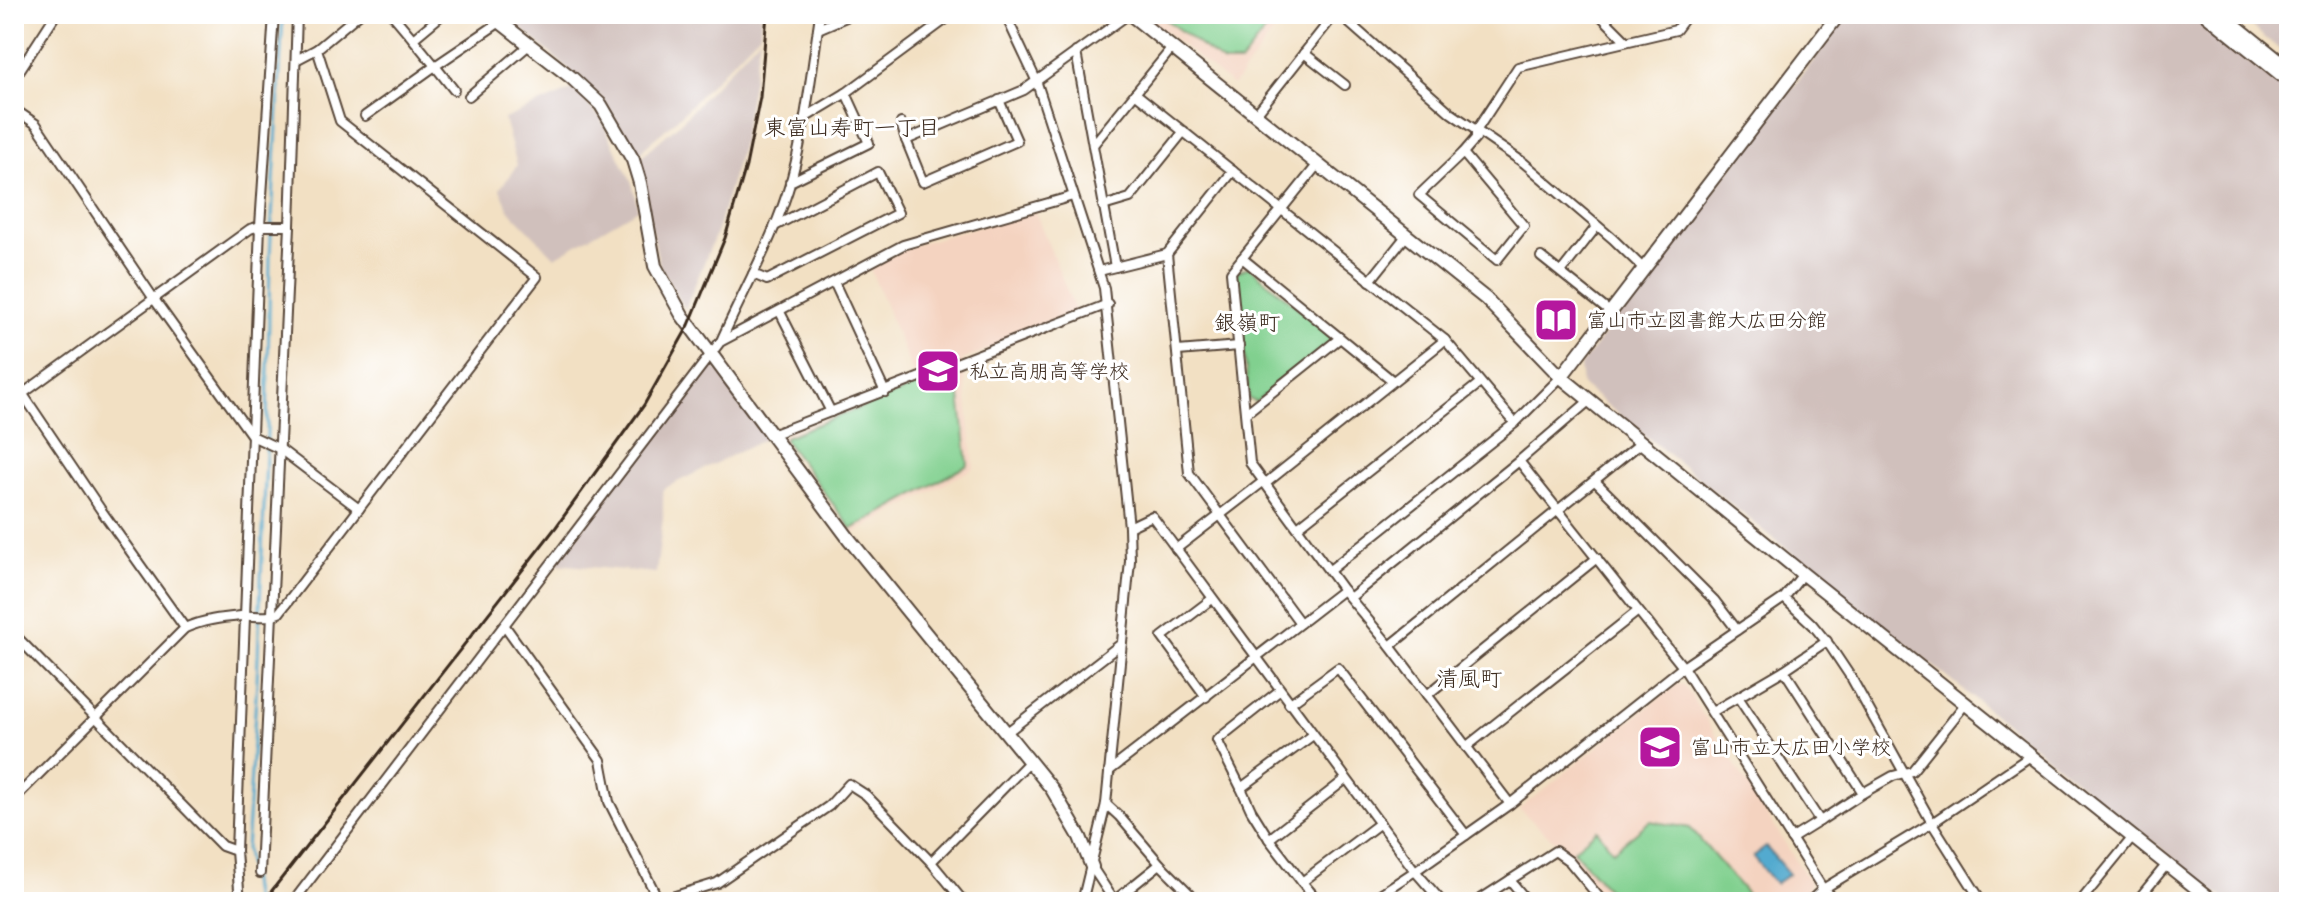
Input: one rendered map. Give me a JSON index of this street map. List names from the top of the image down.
{
  "districts": ["東富山寿町一丁目", "銀嶺町", "清風町"],
  "places": {
    "library": ["富山市立図書館大広田分館"],
    "school or university": ["私立高朋高等学校", "富山市立大広田小学校"]
  }
}
